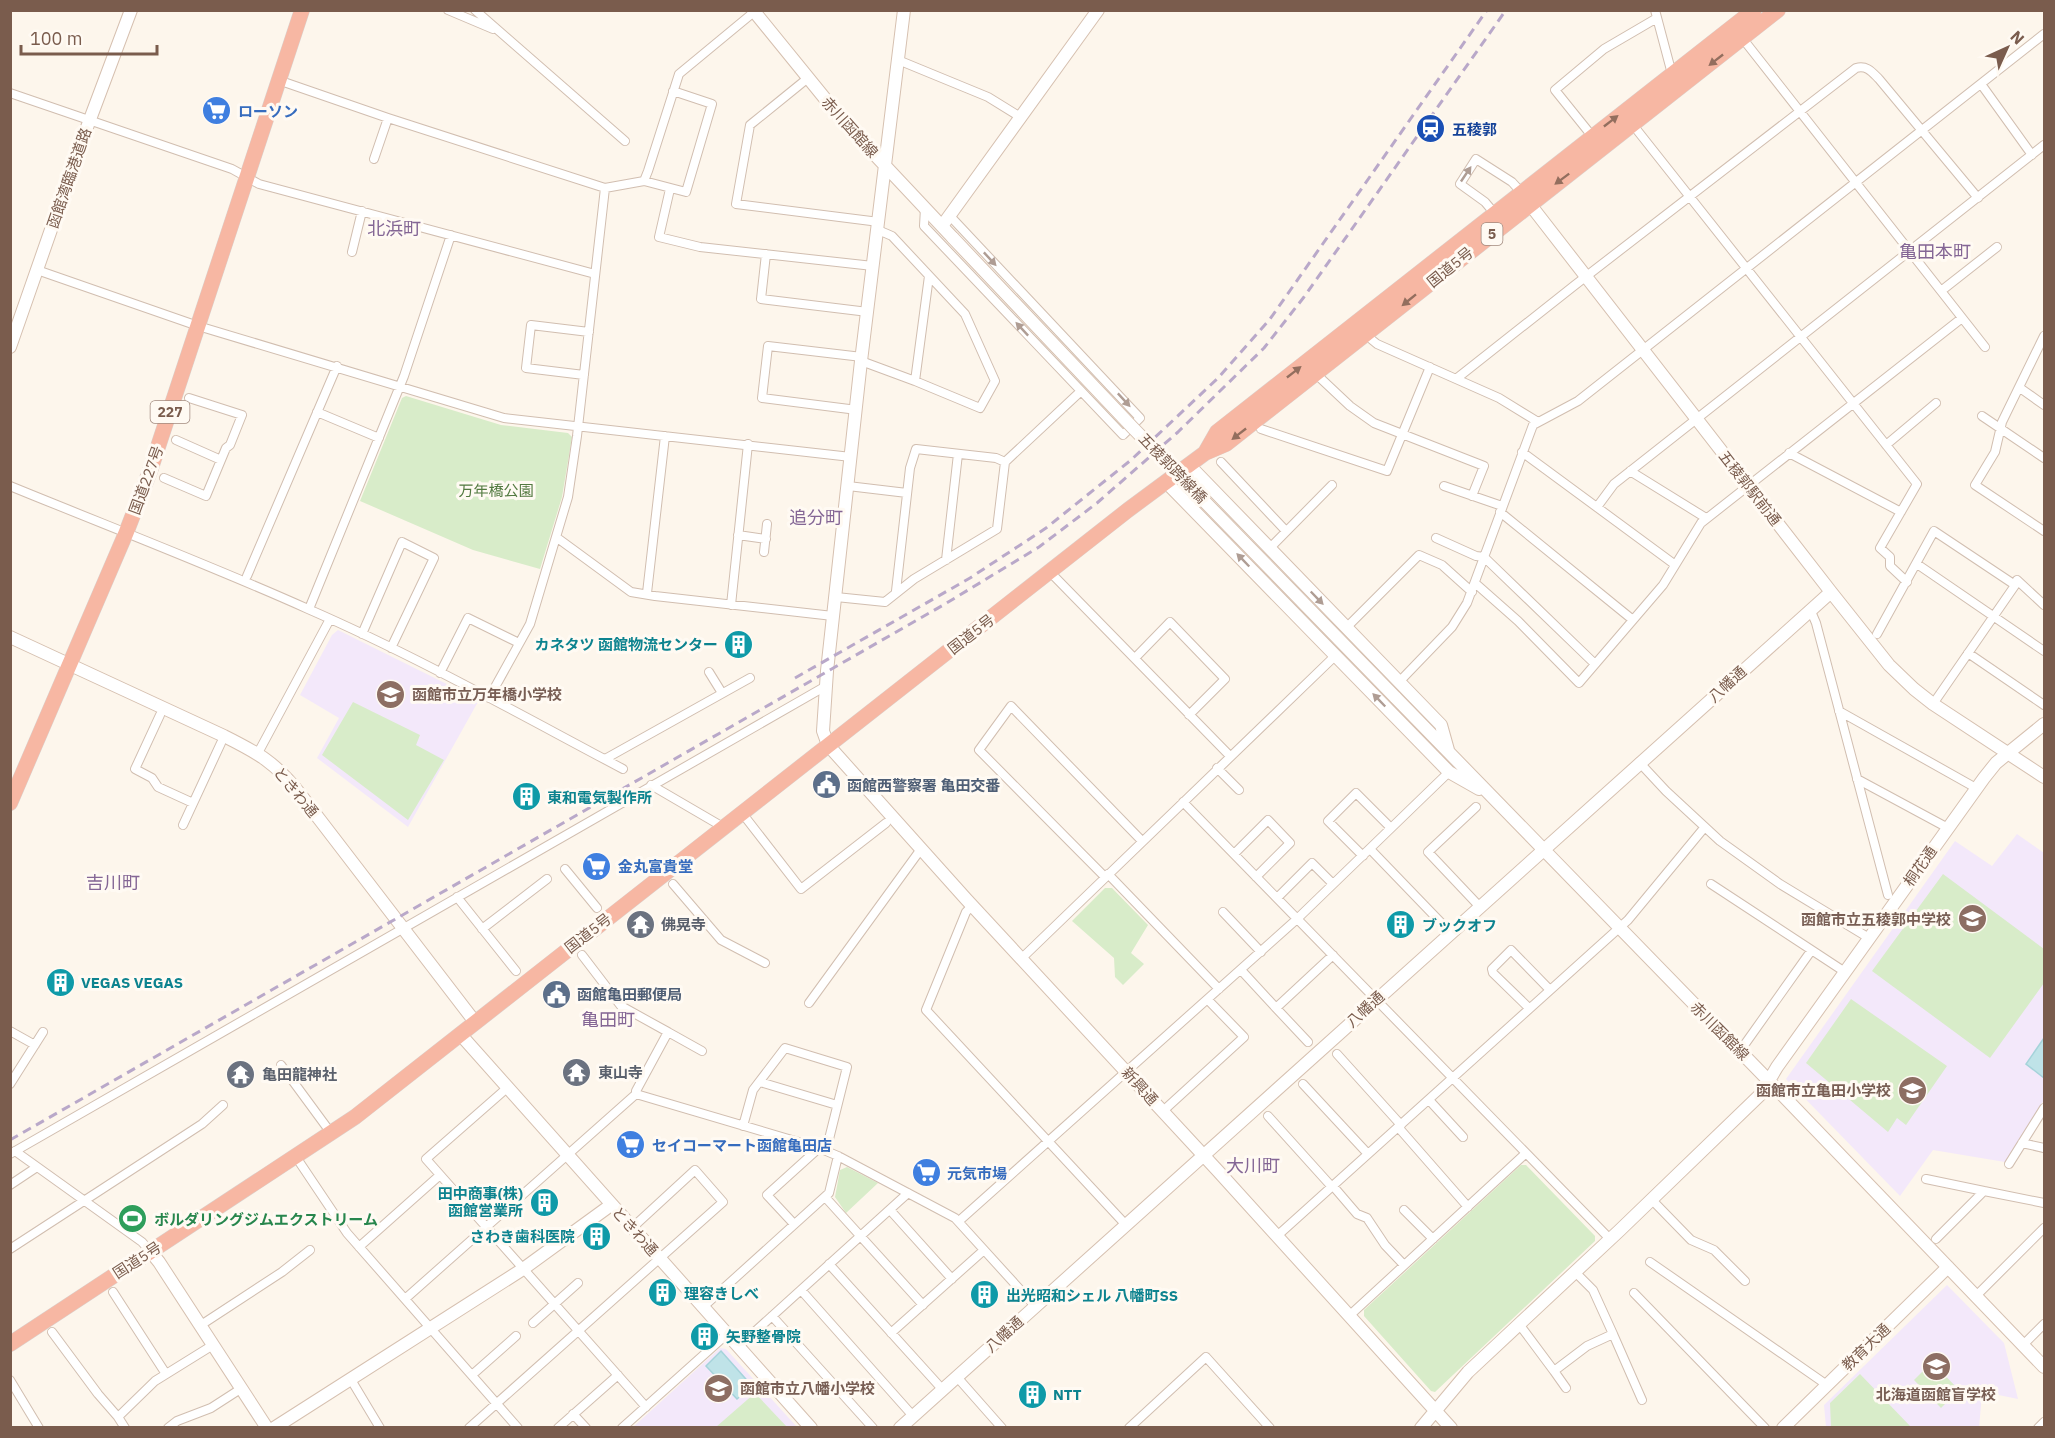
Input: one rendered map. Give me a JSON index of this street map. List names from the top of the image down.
{
  "streets": {
    "highway": [
      "5",
      "国道5号",
      "227",
      "国道227号"
    ],
    "street": [
      "赤川函館線",
      "函館湾臨港道路",
      "五稜郭跨線橋",
      "五稜郭駅前通",
      "八幡通",
      "ときわ通",
      "桐花通",
      "新興通",
      "教育大通"
    ]
  },
  "crossings": [
    ["赤川函館線", "五稜郭跨線橋"],
    ["赤川函館線", "八幡通"],
    ["赤川函館線", "桐花通"],
    ["赤川函館線", "教育大通"],
    ["国道5号", "五稜郭駅前通"],
    ["国道5号", "ときわ通"],
    ["国道5号", "新興通"],
    ["国道227号", "ときわ通"],
    ["五稜郭駅前通", "八幡通"],
    ["五稜郭駅前通", "桐花通"],
    ["八幡通", "新興通"],
    ["桐花通", "新興通"]
  ],
  "districts": [
    "北浜町",
    "亀田本町",
    "追分町",
    "吉川町",
    "亀田町",
    "大川町"
  ],
  "parks": ["万年橋公園"],
  "places": {
    "supermarket": [
      "ローソン",
      "金丸富貴堂",
      "セイコーマート函館亀田店",
      "元気市場"
    ],
    "station": ["五稜郭"],
    "building": [
      "カネタツ 函館物流センター",
      "東和電気製作所",
      "ブックオフ",
      "VEGAS VEGAS",
      "田中商事(株) 函館営業所",
      "さわき歯科医院",
      "理容きしべ",
      "出光昭和シェル 八幡町SS",
      "矢野整骨院",
      "NTT"
    ],
    "school or university": [
      "函館市立万年橋小学校",
      "函館市立五稜郭中学校",
      "函館市立亀田小学校",
      "北海道函館盲学校",
      "函館市立八幡小学校"
    ],
    "public building": ["函館西警察署 亀田交番", "函館亀田郵便局"],
    "temple": ["佛晃寺", "東山寺", "亀田龍神社"],
    "sports": ["ボルダリングジムエクストリーム"]
  },
  "scale_bar": "100 m",
  "north": "top right"
}
